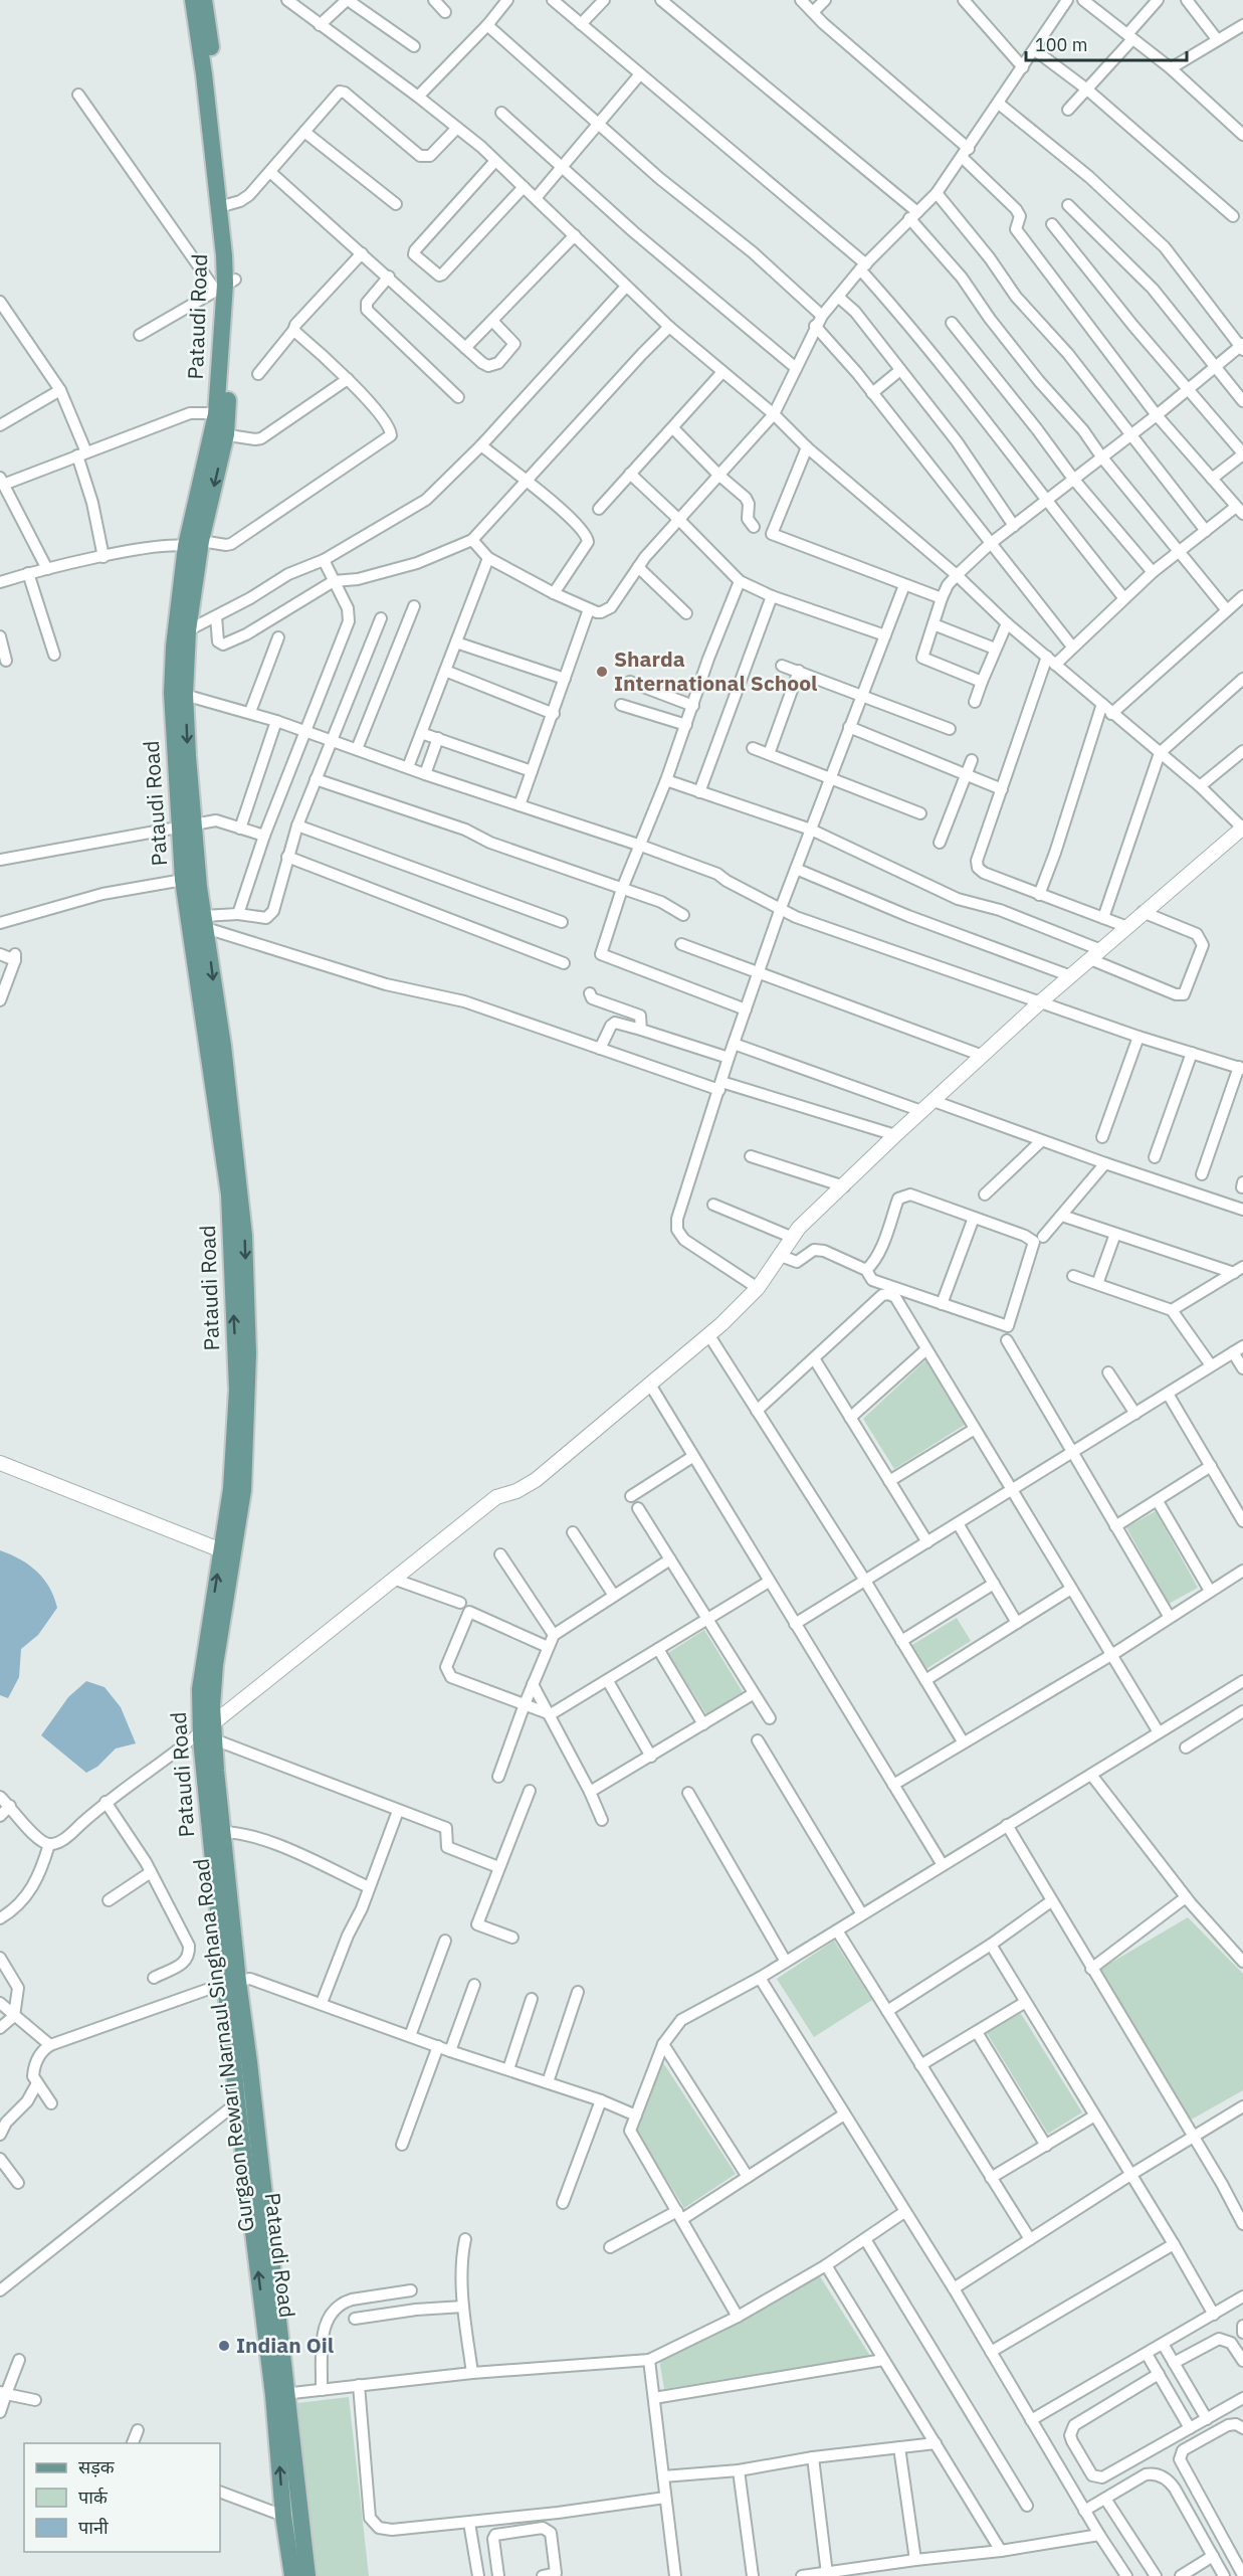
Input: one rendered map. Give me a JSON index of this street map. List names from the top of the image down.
{
  "streets": {
    "main road": ["Pataudi Road", "Gurgaon Rewari Narnaul Singhana Road"]
  },
  "crossings": [
    ["Pataudi Road", "Gurgaon Rewari Narnaul Singhana Road"]
  ],
  "places": ["Sharda International School", "Indian Oil"],
  "legend": ["सड़क", "पार्क", "पानी"],
  "scale_bar": "100 m"
}
